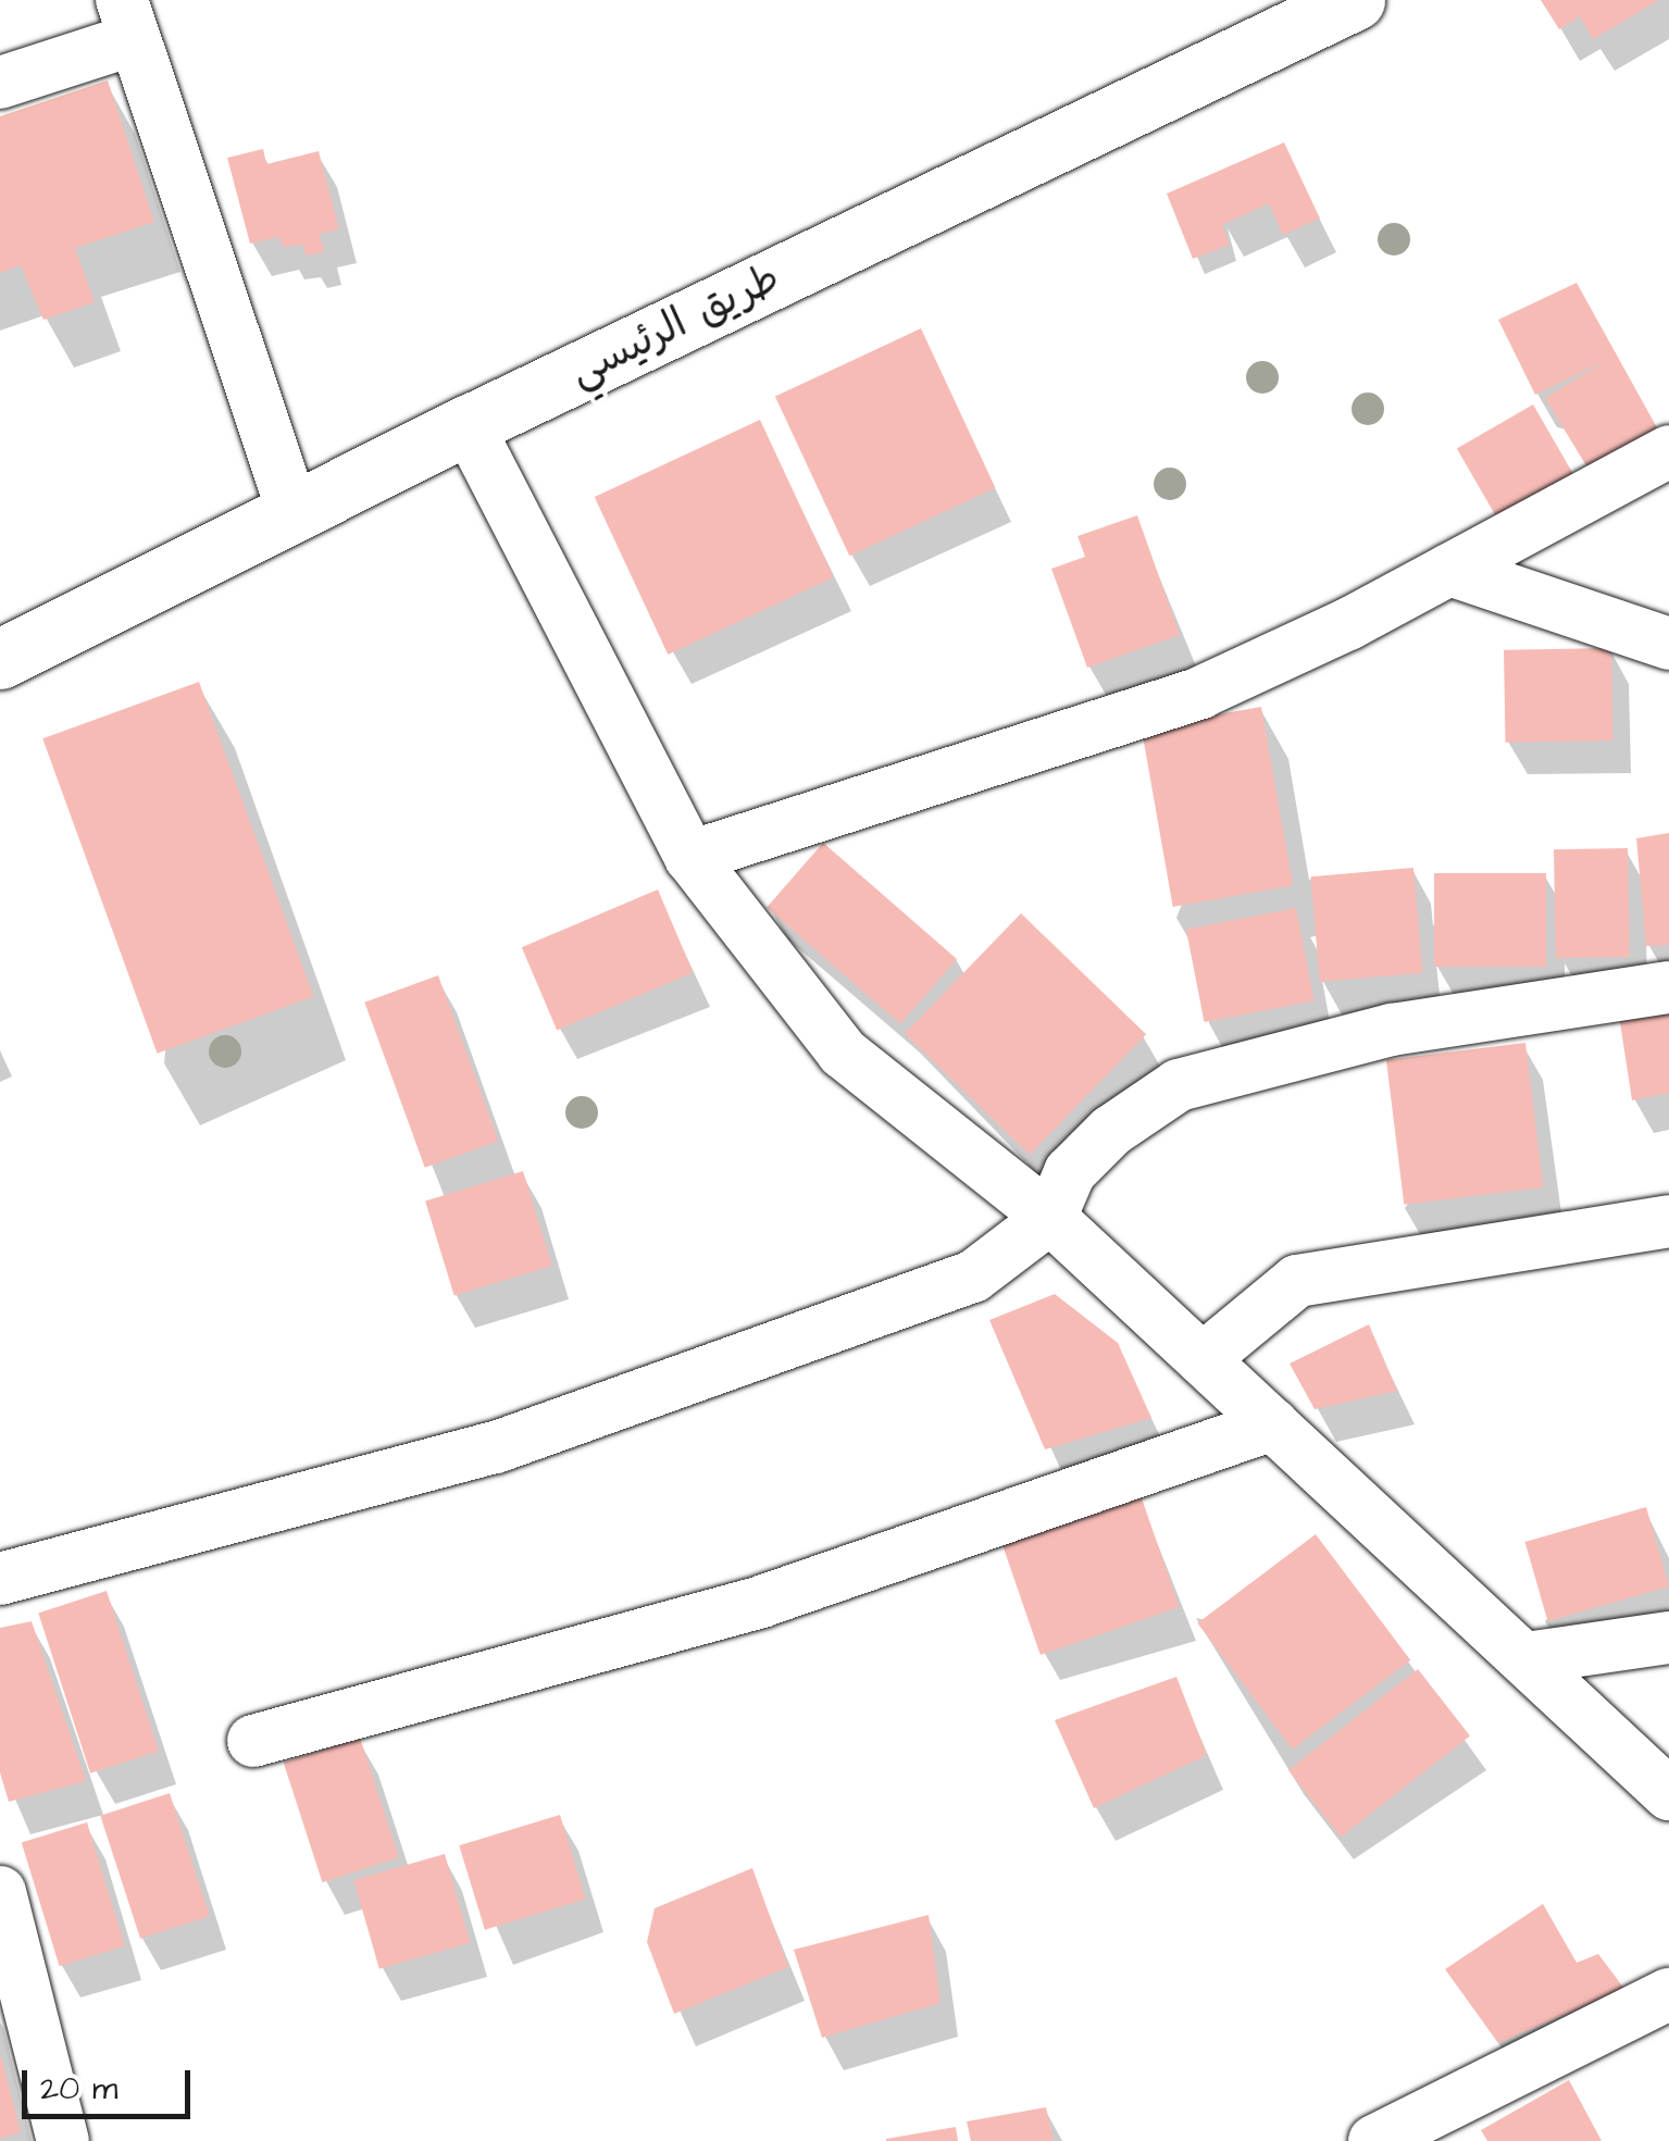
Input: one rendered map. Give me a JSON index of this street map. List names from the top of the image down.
{
  "streets": {
    "main road": ["طريق الرئيسي"]
  },
  "scale_bar": "20 m"
}
